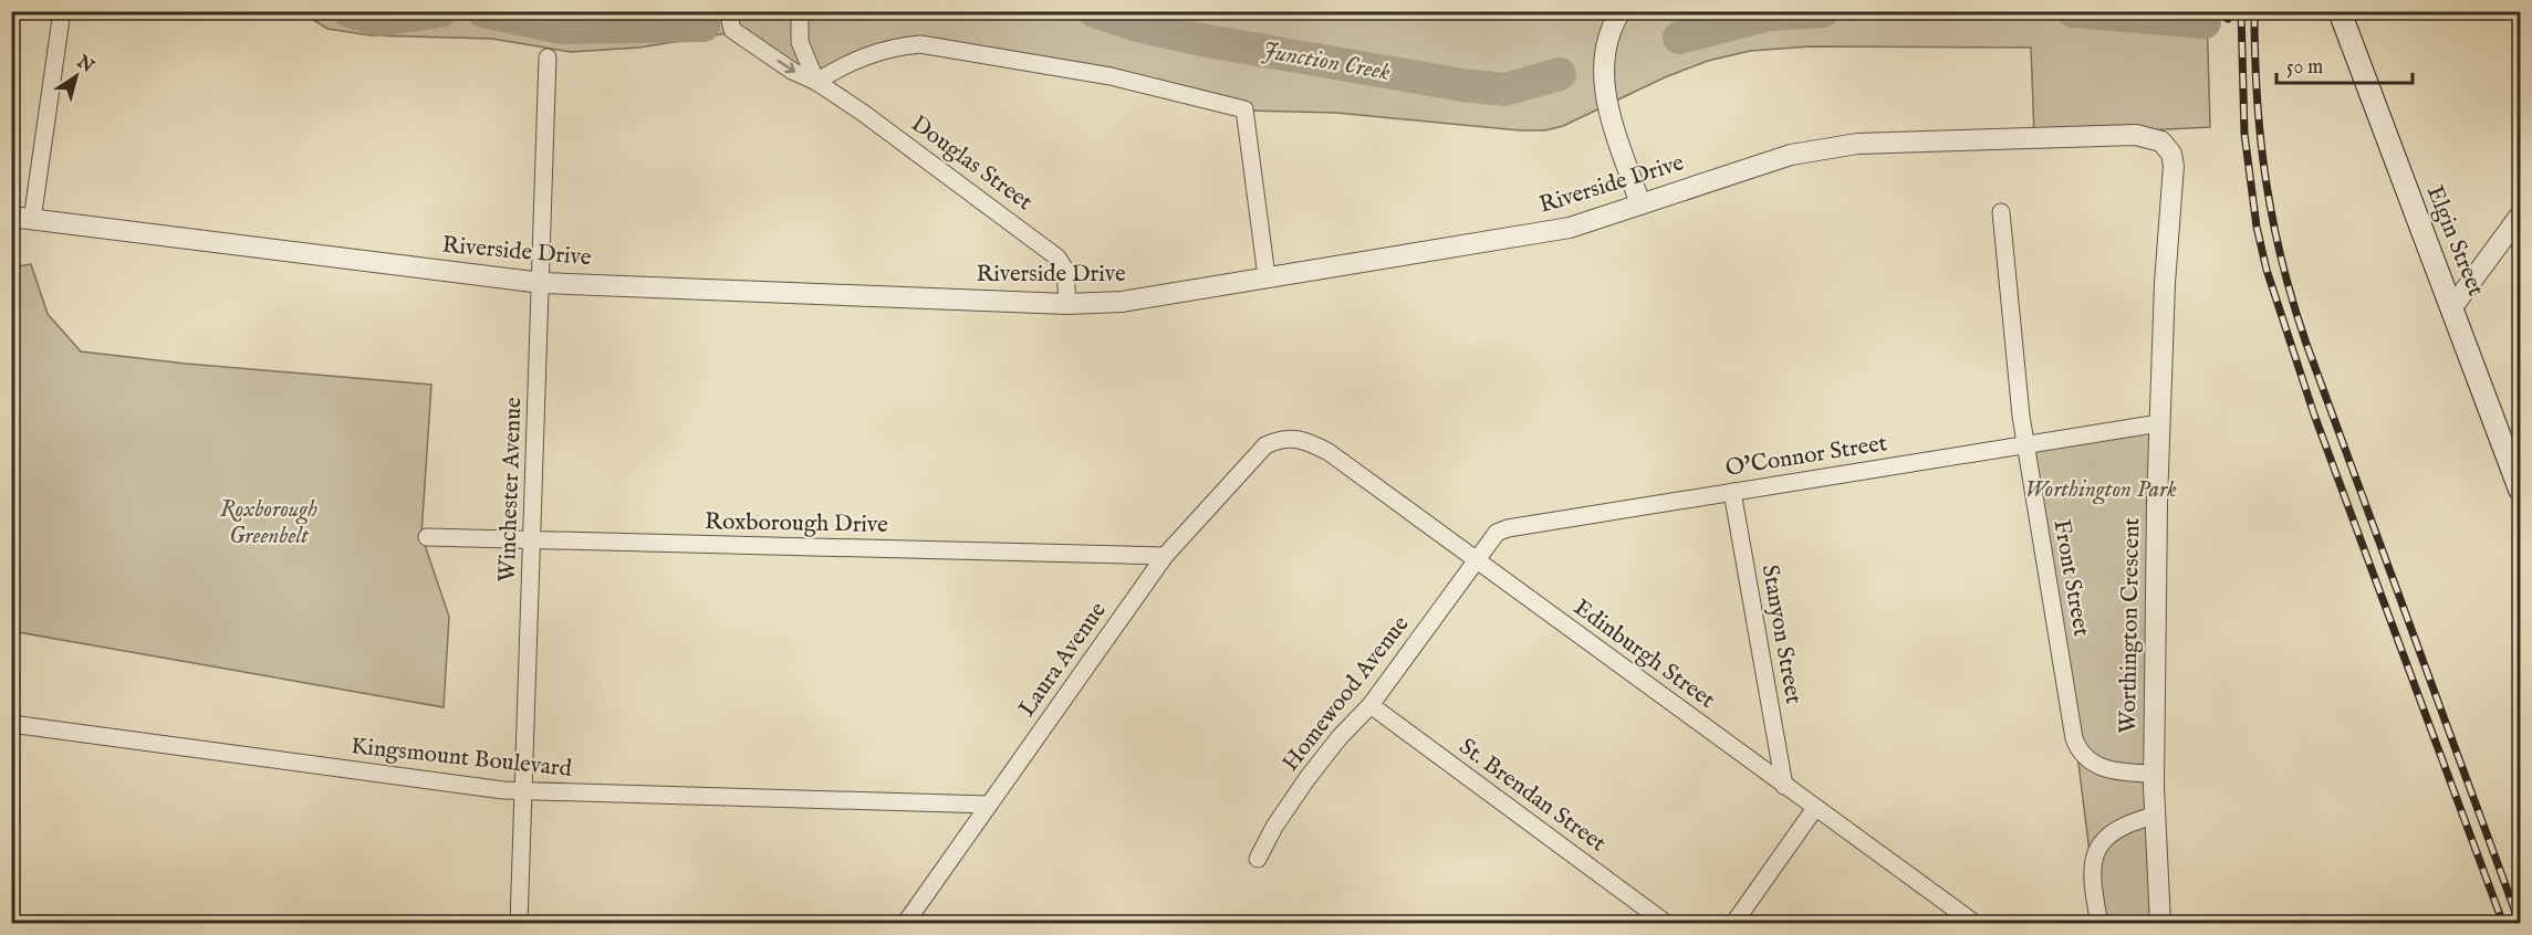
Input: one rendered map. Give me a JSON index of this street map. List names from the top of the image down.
{
  "streets": {
    "main road": ["Elgin Street"],
    "street": [
      "Douglas Street",
      "Riverside Drive",
      "O'Connor Street",
      "Winchester Avenue",
      "Roxborough Drive",
      "Front Street",
      "Worthington Crescent",
      "Stanyon Street",
      "Edinburgh Street",
      "Laura Avenue",
      "Homewood Avenue",
      "Kingsmount Boulevard",
      "St. Brendan Street"
    ]
  },
  "crossings": [
    ["Douglas Street", "Riverside Drive"],
    ["Riverside Drive", "Winchester Avenue"],
    ["Riverside Drive", "Worthington Crescent"],
    ["O'Connor Street", "Front Street"],
    ["O'Connor Street", "Worthington Crescent"],
    ["O'Connor Street", "Stanyon Street"],
    ["O'Connor Street", "Edinburgh Street"],
    ["O'Connor Street", "Homewood Avenue"],
    ["Winchester Avenue", "Roxborough Drive"],
    ["Winchester Avenue", "Kingsmount Boulevard"],
    ["Roxborough Drive", "Laura Avenue"],
    ["Front Street", "Worthington Crescent"],
    ["Stanyon Street", "Edinburgh Street"],
    ["Edinburgh Street", "Laura Avenue"],
    ["Edinburgh Street", "Homewood Avenue"],
    ["Laura Avenue", "Kingsmount Boulevard"],
    ["Homewood Avenue", "St. Brendan Street"]
  ],
  "water": ["Junction Creek"],
  "parks": ["Worthington Park", "Roxborough Greenbelt"],
  "scale_bar": "50 m",
  "north": "top right"
}
